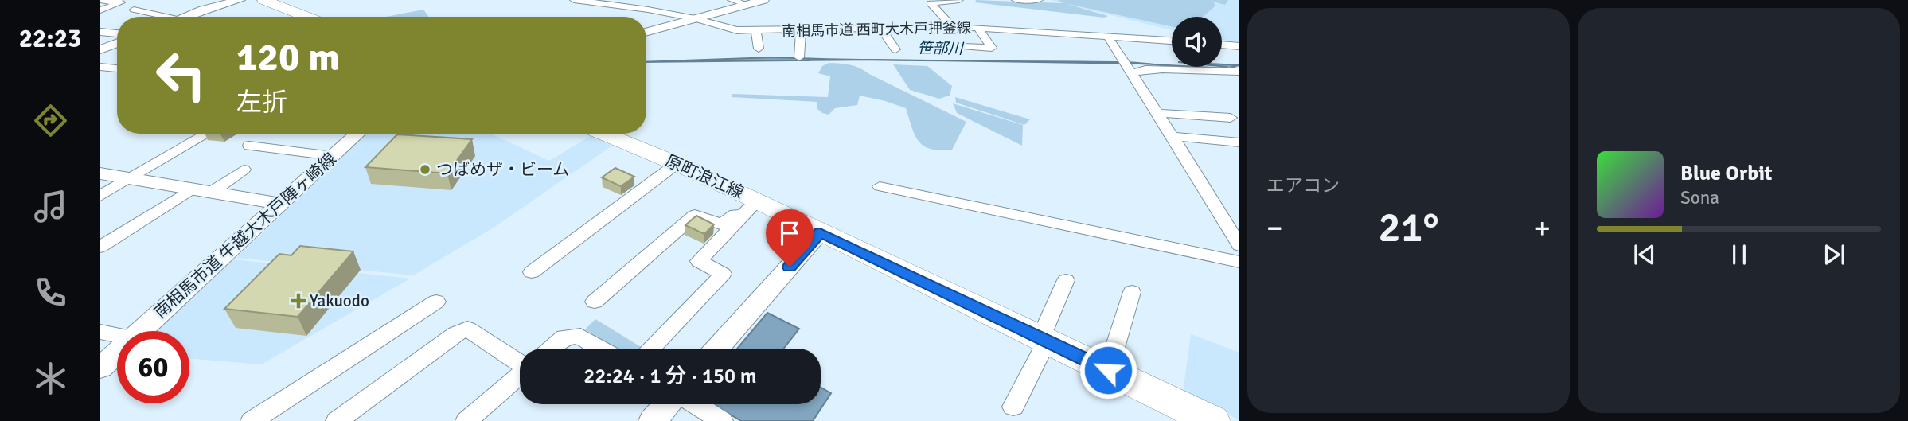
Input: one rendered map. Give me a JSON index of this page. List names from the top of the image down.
{
  "streets": {
    "main road": ["原町浪江線"],
    "street": ["南相馬市道 西町大木戸押釜線", "南相馬市道 牛越大木戸陣ヶ崎線"]
  },
  "water": ["笹部川"],
  "places": {
    "other": ["つばめザ・ビーム"],
    "health": ["Yakuodo"]
  },
  "page": {
    "tabs": "22:23",
    "tile": "エアコン",
    "turn": ["120 m", "左折"],
    "song": ["Blue Orbit", "Sona"],
    "heat": ["−", "21°", "+"],
    "limit": "60",
    "trip": "22:24 · 1 分 · 150 m"
  }
}
